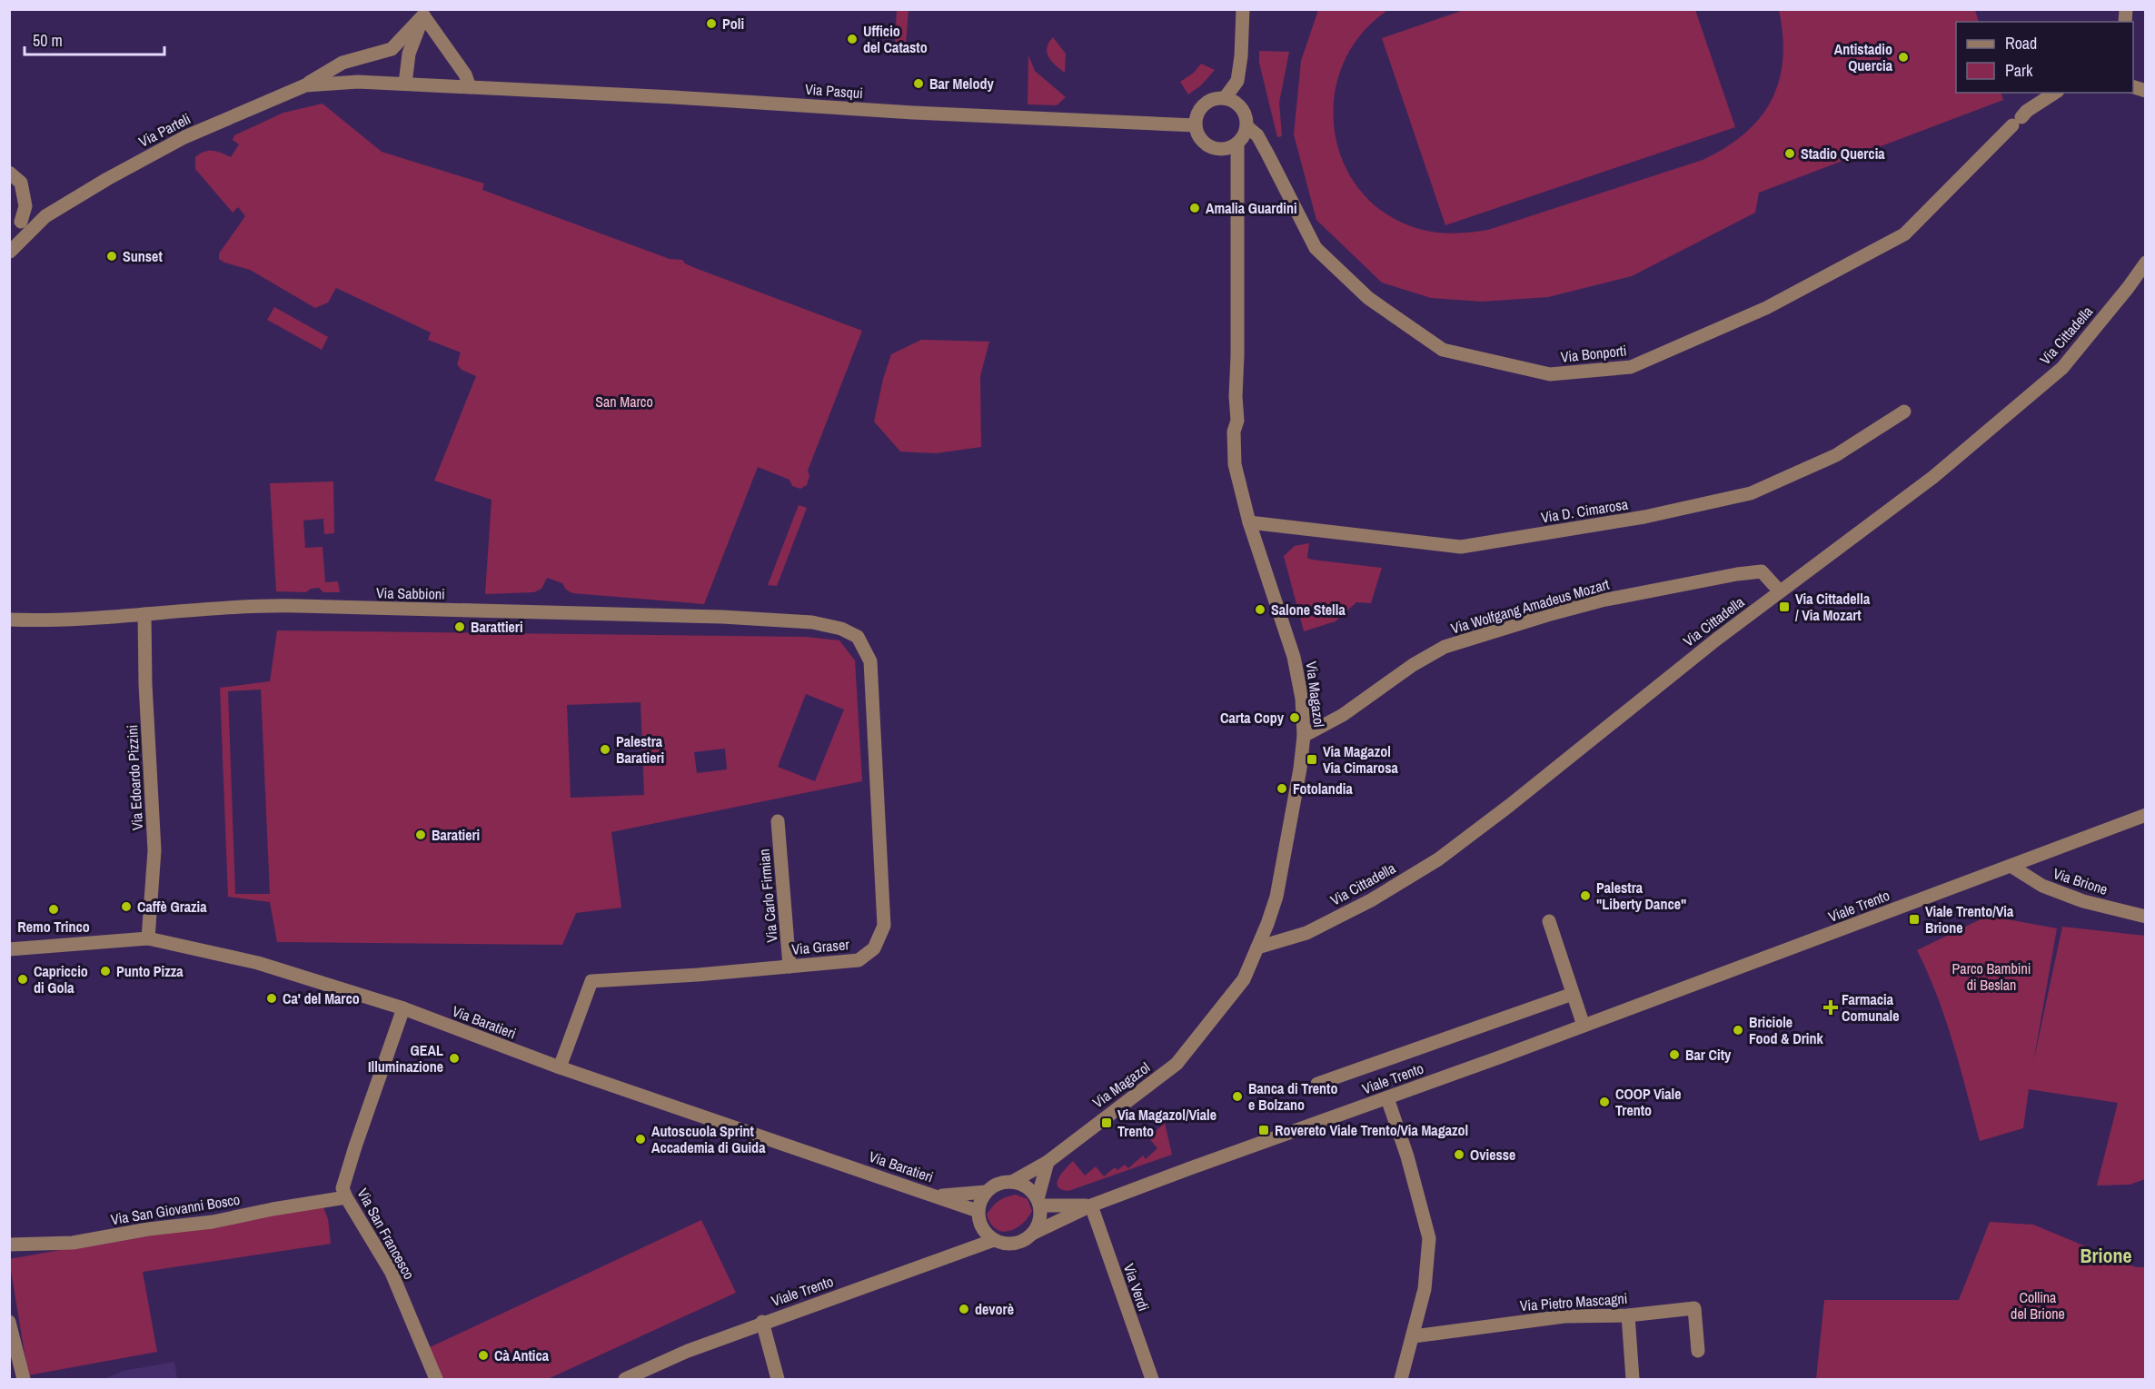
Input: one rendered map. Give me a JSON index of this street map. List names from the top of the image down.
{
  "streets": {
    "street": [
      "Via Pasqui",
      "Via Parteli",
      "Via Cittadella",
      "Via Bonporti",
      "Via D. Cimarosa",
      "Via Sabbioni",
      "Via Wolfgang Amadeus Mozart",
      "Via Magazol",
      "Via Edoardo Pizzini",
      "Via Brione",
      "Via Carlo Firmian",
      "Viale Trento",
      "Via Graser",
      "Via Baratieri",
      "Via San Giovanni Bosco",
      "Via San Francesco",
      "Via Verdi",
      "Via Pietro Mascagni"
    ]
  },
  "crossings": [
    ["Via Pasqui", "Via Parteli"],
    ["Via Pasqui", "Via Bonporti"],
    ["Via Pasqui", "Via Magazol"],
    ["Via Cittadella", "Via Wolfgang Amadeus Mozart"],
    ["Via Cittadella", "Via Magazol"],
    ["Via Bonporti", "Via Magazol"],
    ["Via D. Cimarosa", "Via Magazol"],
    ["Via Sabbioni", "Via Edoardo Pizzini"],
    ["Via Sabbioni", "Via Graser"],
    ["Via Wolfgang Amadeus Mozart", "Via Magazol"],
    ["Via Magazol", "Viale Trento"],
    ["Via Magazol", "Via Baratieri"],
    ["Via Edoardo Pizzini", "Via Baratieri"],
    ["Via Brione", "Viale Trento"],
    ["Via Carlo Firmian", "Via Graser"],
    ["Viale Trento", "Via Baratieri"],
    ["Viale Trento", "Via Verdi"],
    ["Via Graser", "Via Baratieri"],
    ["Via Baratieri", "Via San Francesco"],
    ["Via San Giovanni Bosco", "Via San Francesco"]
  ],
  "districts": ["Brione"],
  "parks": ["San Marco", "Parco Bambini di Beslan", "Collina del Brione"],
  "places": {
    "other": [
      "Poli",
      "Ufficio del Catasto",
      "Antistadio Quercia",
      "Bar Melody",
      "Stadio Quercia",
      "Amalia Guardini",
      "Sunset",
      "Salone Stella",
      "Barattieri",
      "Carta Copy",
      "Palestra Baratieri",
      "Fotolandia",
      "Baratieri",
      "Palestra \"Liberty Dance\"",
      "Caffè Grazia",
      "Remo Trinco",
      "Punto Pizza",
      "Capriccio di Gola",
      "Ca' del Marco",
      "Briciole Food & Drink",
      "Bar City",
      "GEAL Illuminazione",
      "Banca di Trento e Bolzano",
      "COOP Viale Trento",
      "Autoscuola Sprint Accademia di Guida",
      "Oviesse",
      "devorè",
      "Cà Antica"
    ],
    "transit": [
      "Via Cittadella / Via Mozart",
      "Via Magazol Via Cimarosa",
      "Viale Trento/Via Brione",
      "Via Magazol/Viale Trento",
      "Rovereto Viale Trento/Via Magazol"
    ],
    "health": ["Farmacia Comunale"]
  },
  "legend": ["Road", "Park"],
  "scale_bar": "50 m"
}
